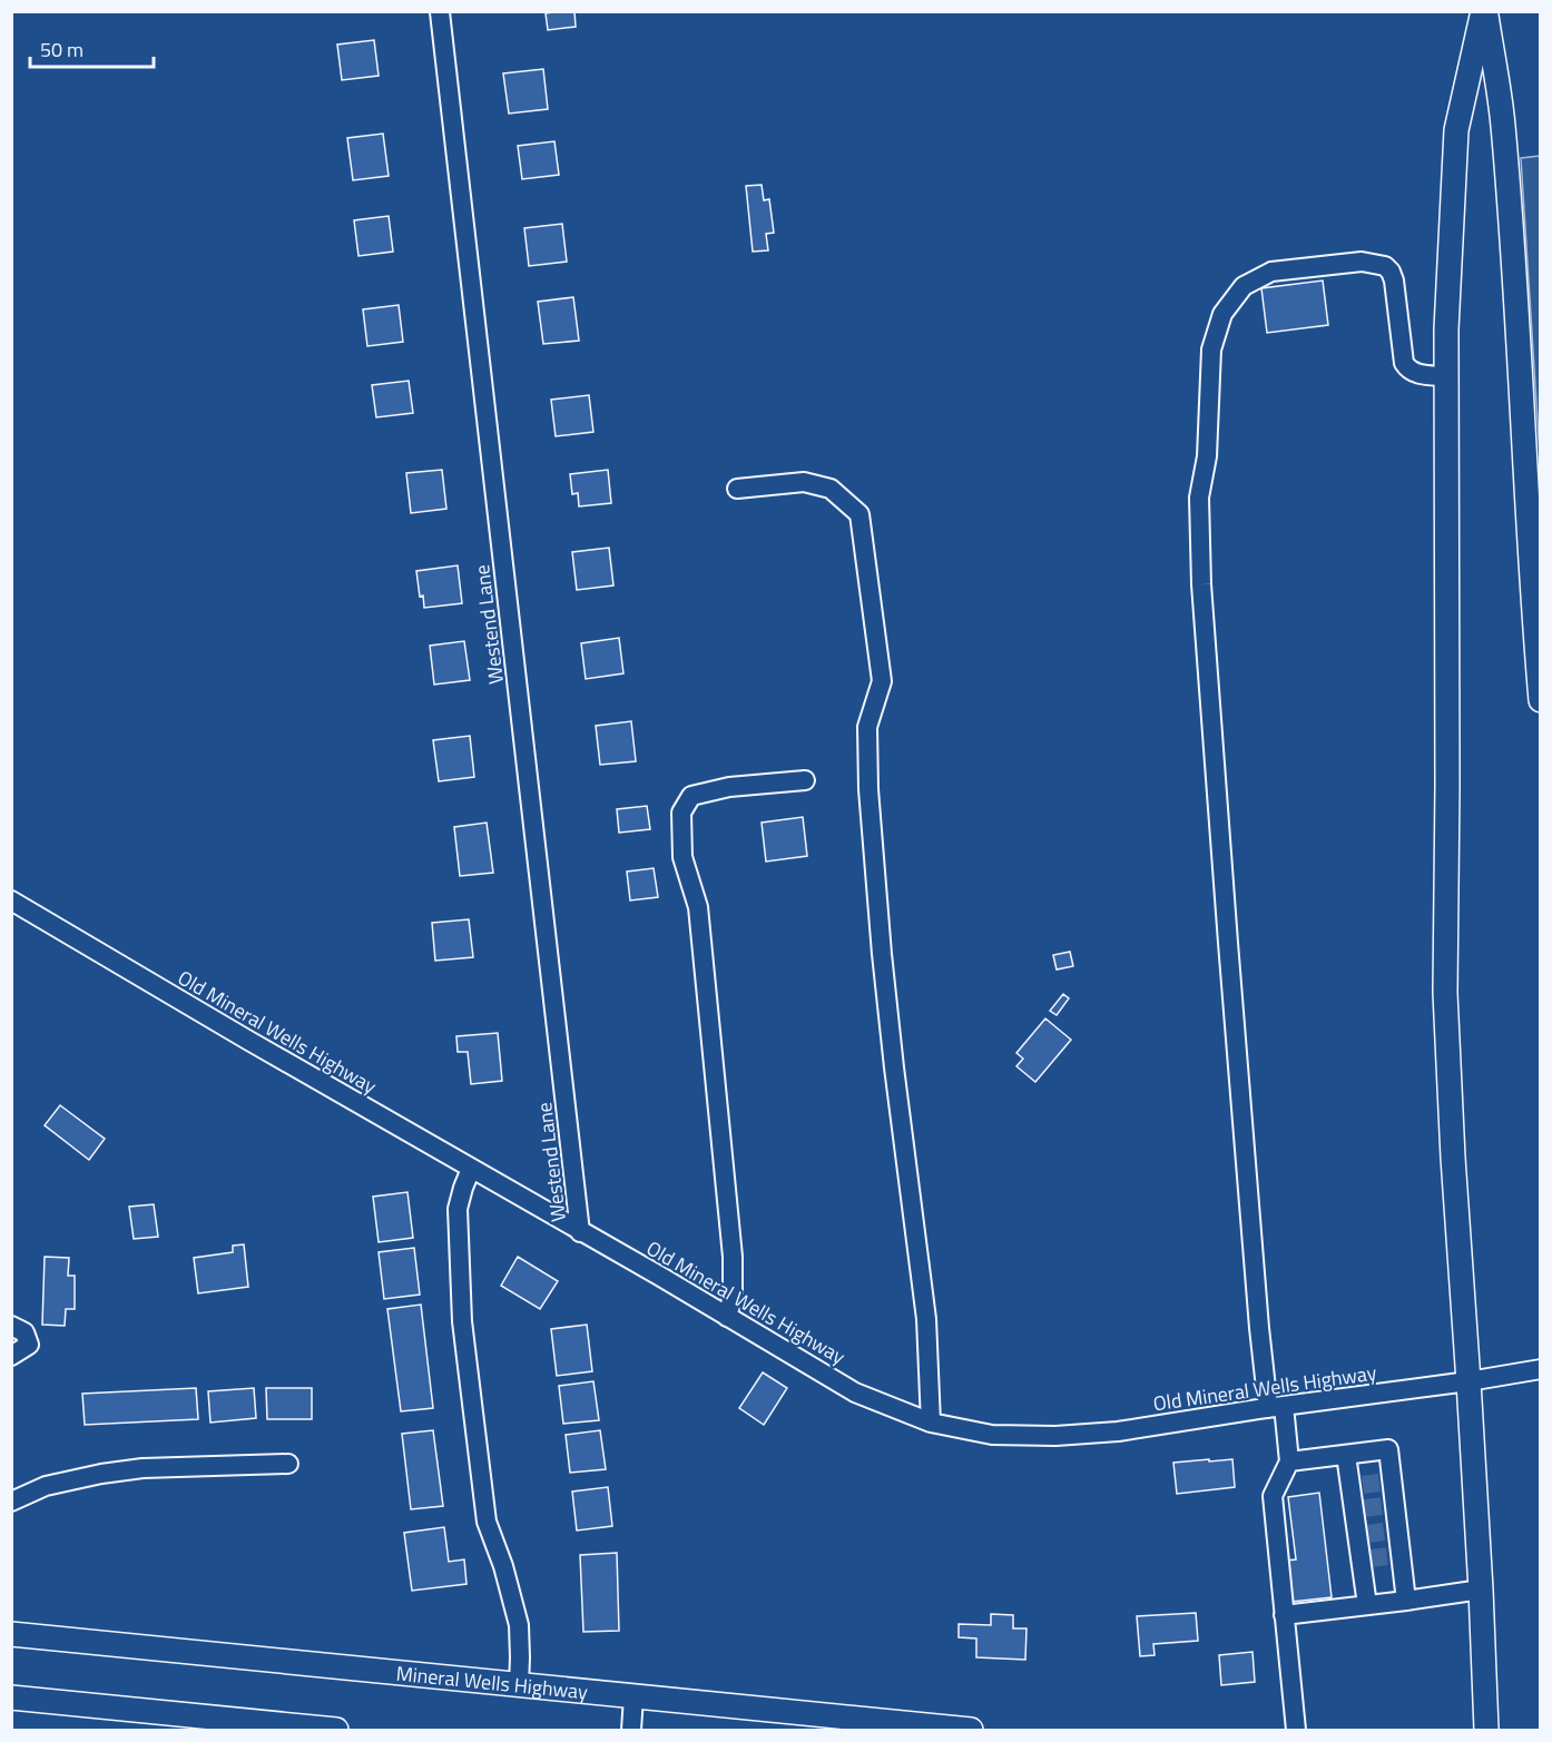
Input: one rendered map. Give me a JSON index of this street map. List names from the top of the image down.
{
  "streets": {
    "main road": ["Mineral Wells Highway"],
    "street": ["Westend Lane", "Old Mineral Wells Highway"]
  },
  "crossings": [
    ["Westend Lane", "Old Mineral Wells Highway"]
  ],
  "scale_bar": "50 m"
}
